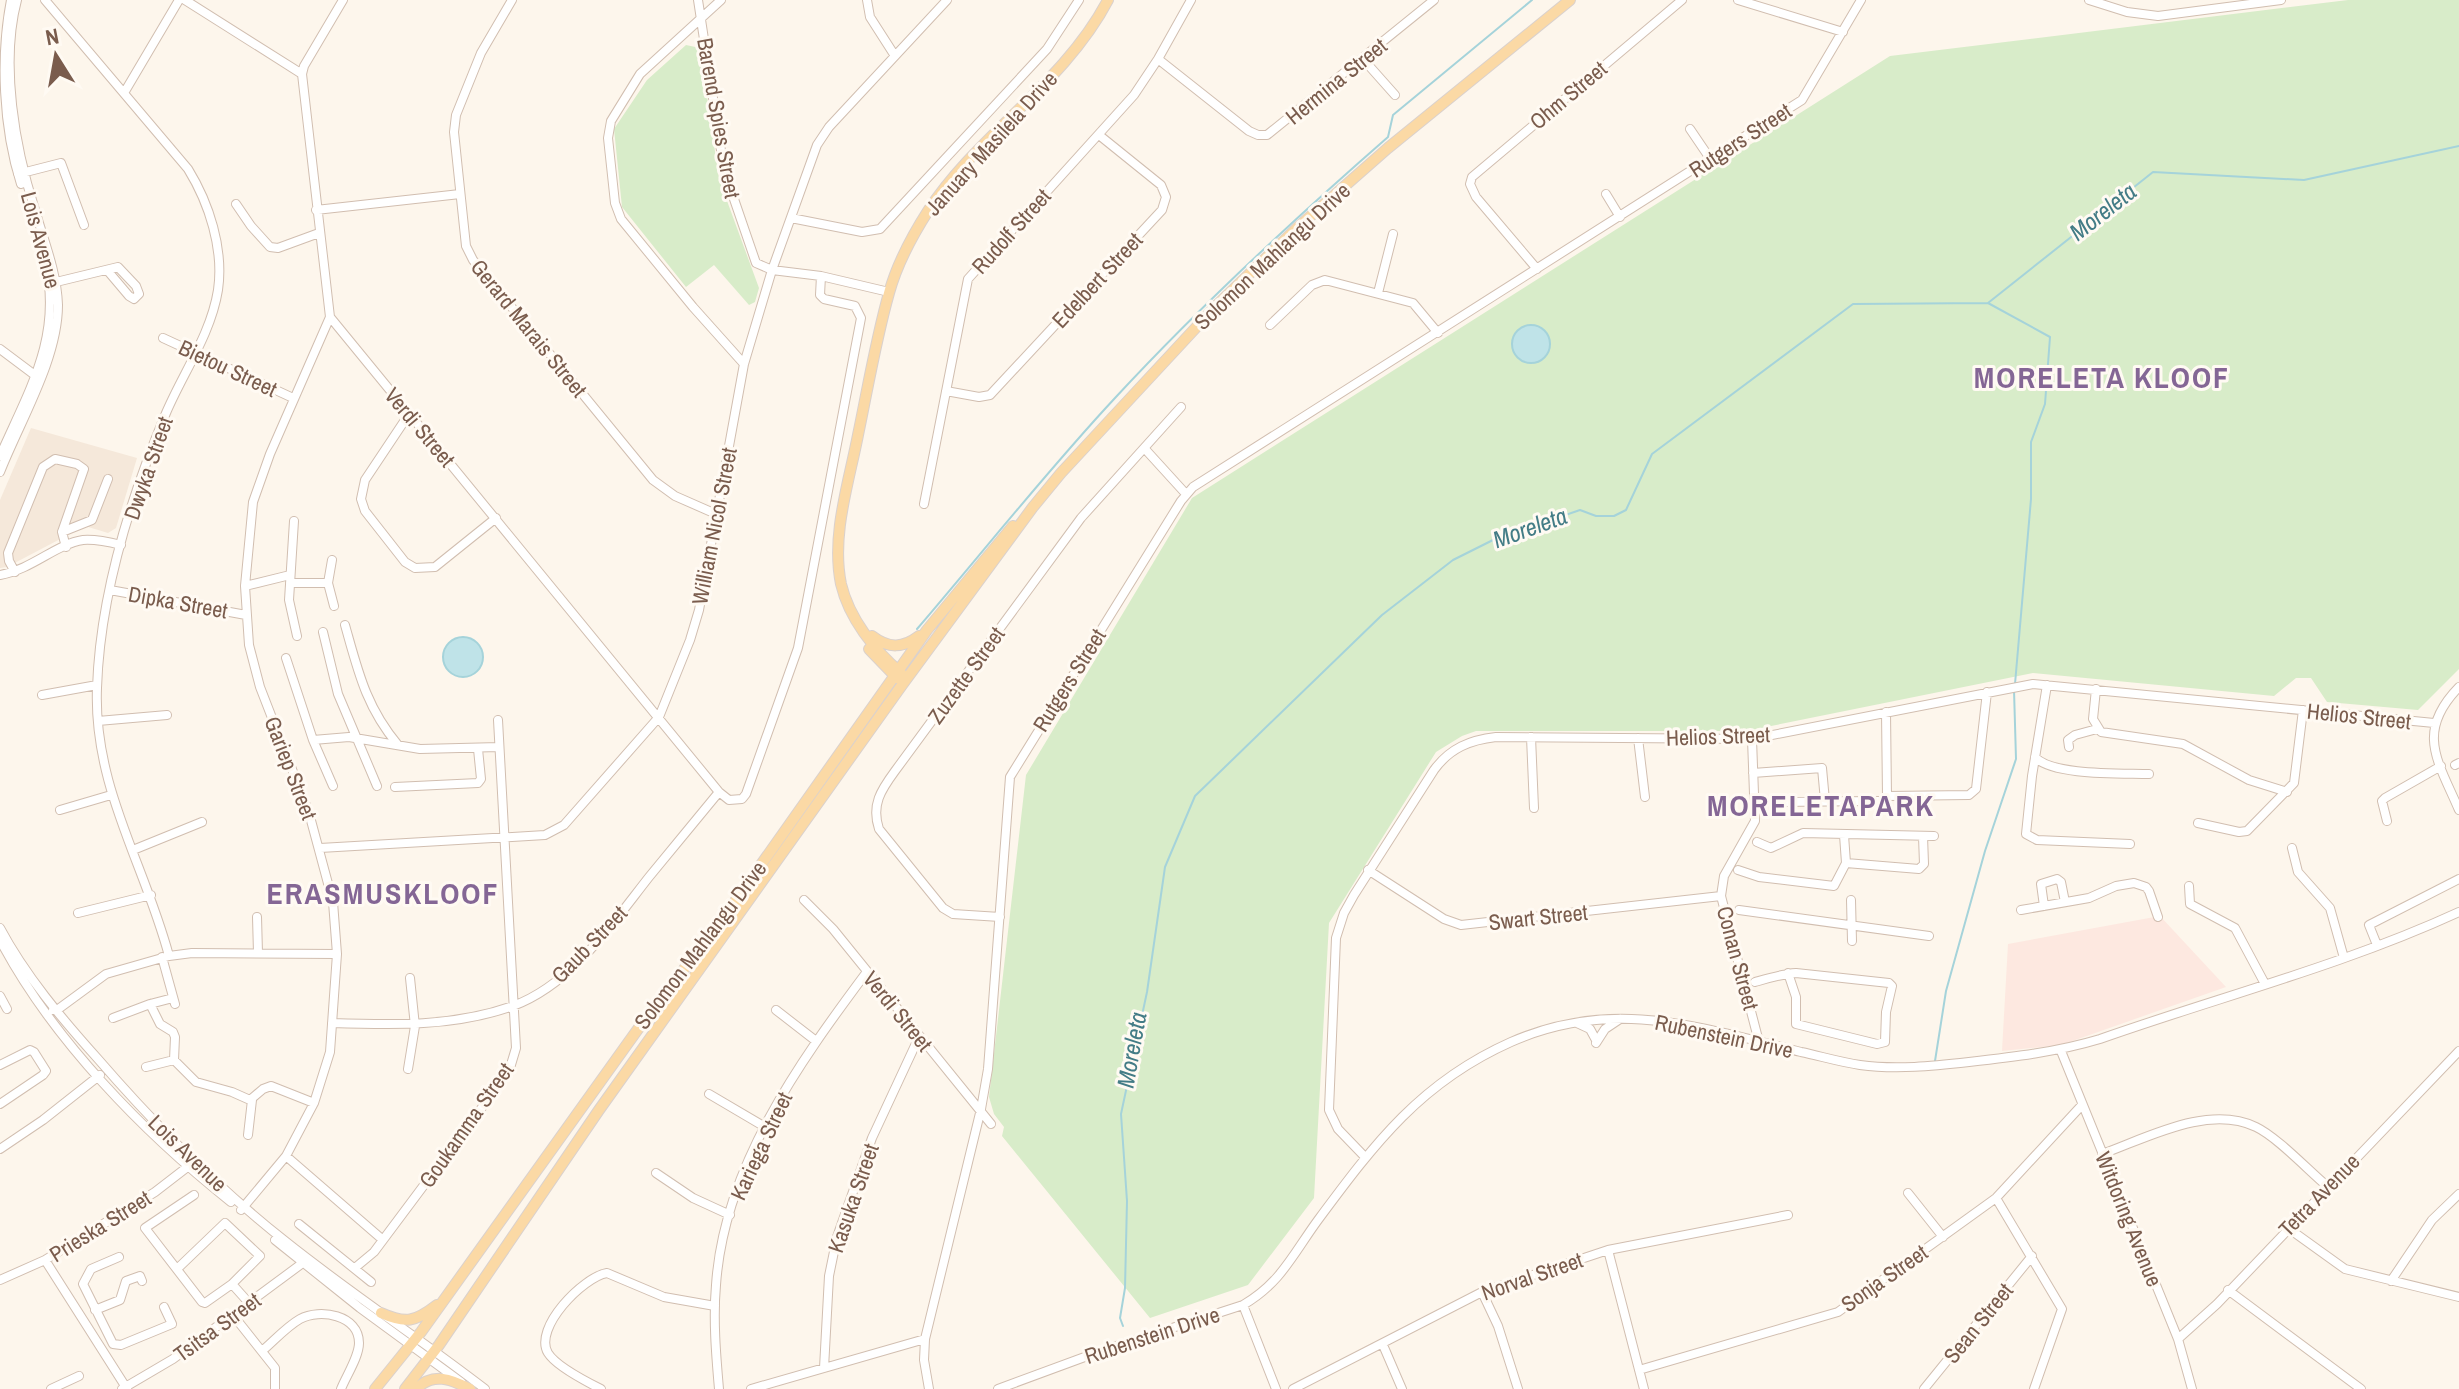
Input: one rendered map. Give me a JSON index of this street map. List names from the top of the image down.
{
  "streets": {
    "main road": ["January Masilela Drive", "Solomon Mahlangu Drive"],
    "street": [
      "Hermina Street",
      "Ohm Street",
      "Barend Spies Street",
      "Rutgers Street",
      "Rudolf Street",
      "Lois Avenue",
      "Edelbert Street",
      "Gerard Marais Street",
      "Bietou Street",
      "Verdi Street",
      "Dwyka Street",
      "William Nicol Street",
      "Dipka Street",
      "Zuzette Street",
      "Helios Street",
      "Gariep Street",
      "Swart Street",
      "Gaub Street",
      "Conan Street",
      "Rubenstein Drive",
      "Goukamma Street",
      "Kariega Street",
      "Tetra Avenue",
      "Kasuka Street",
      "Witdoring Avenue",
      "Prieska Street",
      "Norval Street",
      "Sonja Street",
      "Sean Street",
      "Tsitsa Street"
    ]
  },
  "crossings": [
    ["Hermina Street", "Rudolf Street"],
    ["Ohm Street", "Rutgers Street"],
    ["Barend Spies Street", "William Nicol Street"],
    ["Rutgers Street", "Verdi Street"],
    ["Rutgers Street", "Zuzette Street"],
    ["January Masilela Drive", "Solomon Mahlangu Drive"],
    ["Rudolf Street", "Edelbert Street"],
    ["Lois Avenue", "Solomon Mahlangu Drive"],
    ["Lois Avenue", "Gariep Street"],
    ["Lois Avenue", "Prieska Street"],
    ["Lois Avenue", "Tsitsa Street"],
    ["Gerard Marais Street", "William Nicol Street"],
    ["Bietou Street", "Dwyka Street"],
    ["Bietou Street", "Gariep Street"],
    ["Verdi Street", "William Nicol Street"],
    ["Verdi Street", "Gariep Street"],
    ["Verdi Street", "Gaub Street"],
    ["Verdi Street", "Kariega Street"],
    ["Verdi Street", "Kasuka Street"],
    ["Dwyka Street", "Dipka Street"],
    ["William Nicol Street", "Gariep Street"],
    ["William Nicol Street", "Goukamma Street"],
    ["Dipka Street", "Gariep Street"],
    ["Helios Street", "Swart Street"],
    ["Helios Street", "Conan Street"],
    ["Helios Street", "Rubenstein Drive"],
    ["Gariep Street", "Gaub Street"],
    ["Swart Street", "Conan Street"],
    ["Gaub Street", "Goukamma Street"],
    ["Conan Street", "Rubenstein Drive"],
    ["Rubenstein Drive", "Witdoring Avenue"],
    ["Tetra Avenue", "Witdoring Avenue"],
    ["Witdoring Avenue", "Sonja Street"]
  ],
  "districts": ["MORELETA KLOOF", "MORELETAPARK", "ERASMUSKLOOF"],
  "water": ["Moreleta"],
  "north": "top"
}
